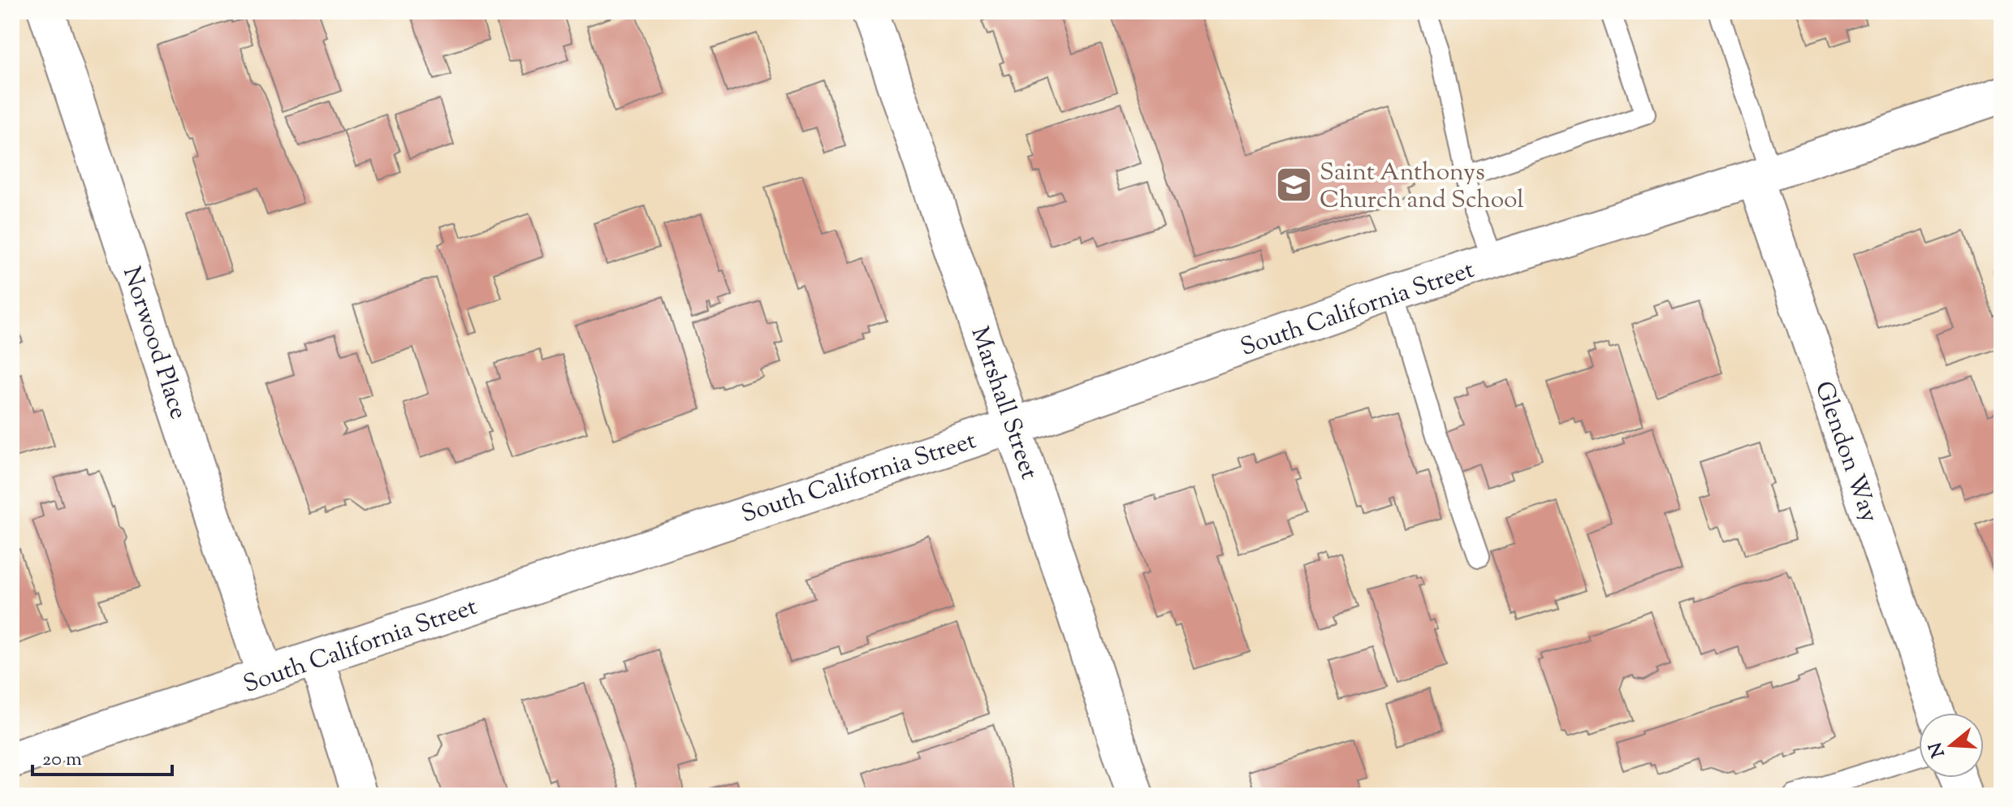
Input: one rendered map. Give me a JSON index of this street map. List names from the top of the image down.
{
  "streets": {
    "street": [
      "South California Street",
      "Norwood Place",
      "Marshall Street",
      "Glendon Way"
    ]
  },
  "crossings": [
    ["South California Street", "Norwood Place"],
    ["South California Street", "Marshall Street"],
    ["South California Street", "Glendon Way"]
  ],
  "places": {
    "school or university": ["Saint Anthonys Church and School"]
  },
  "scale_bar": "20 m",
  "north": "left"
}
